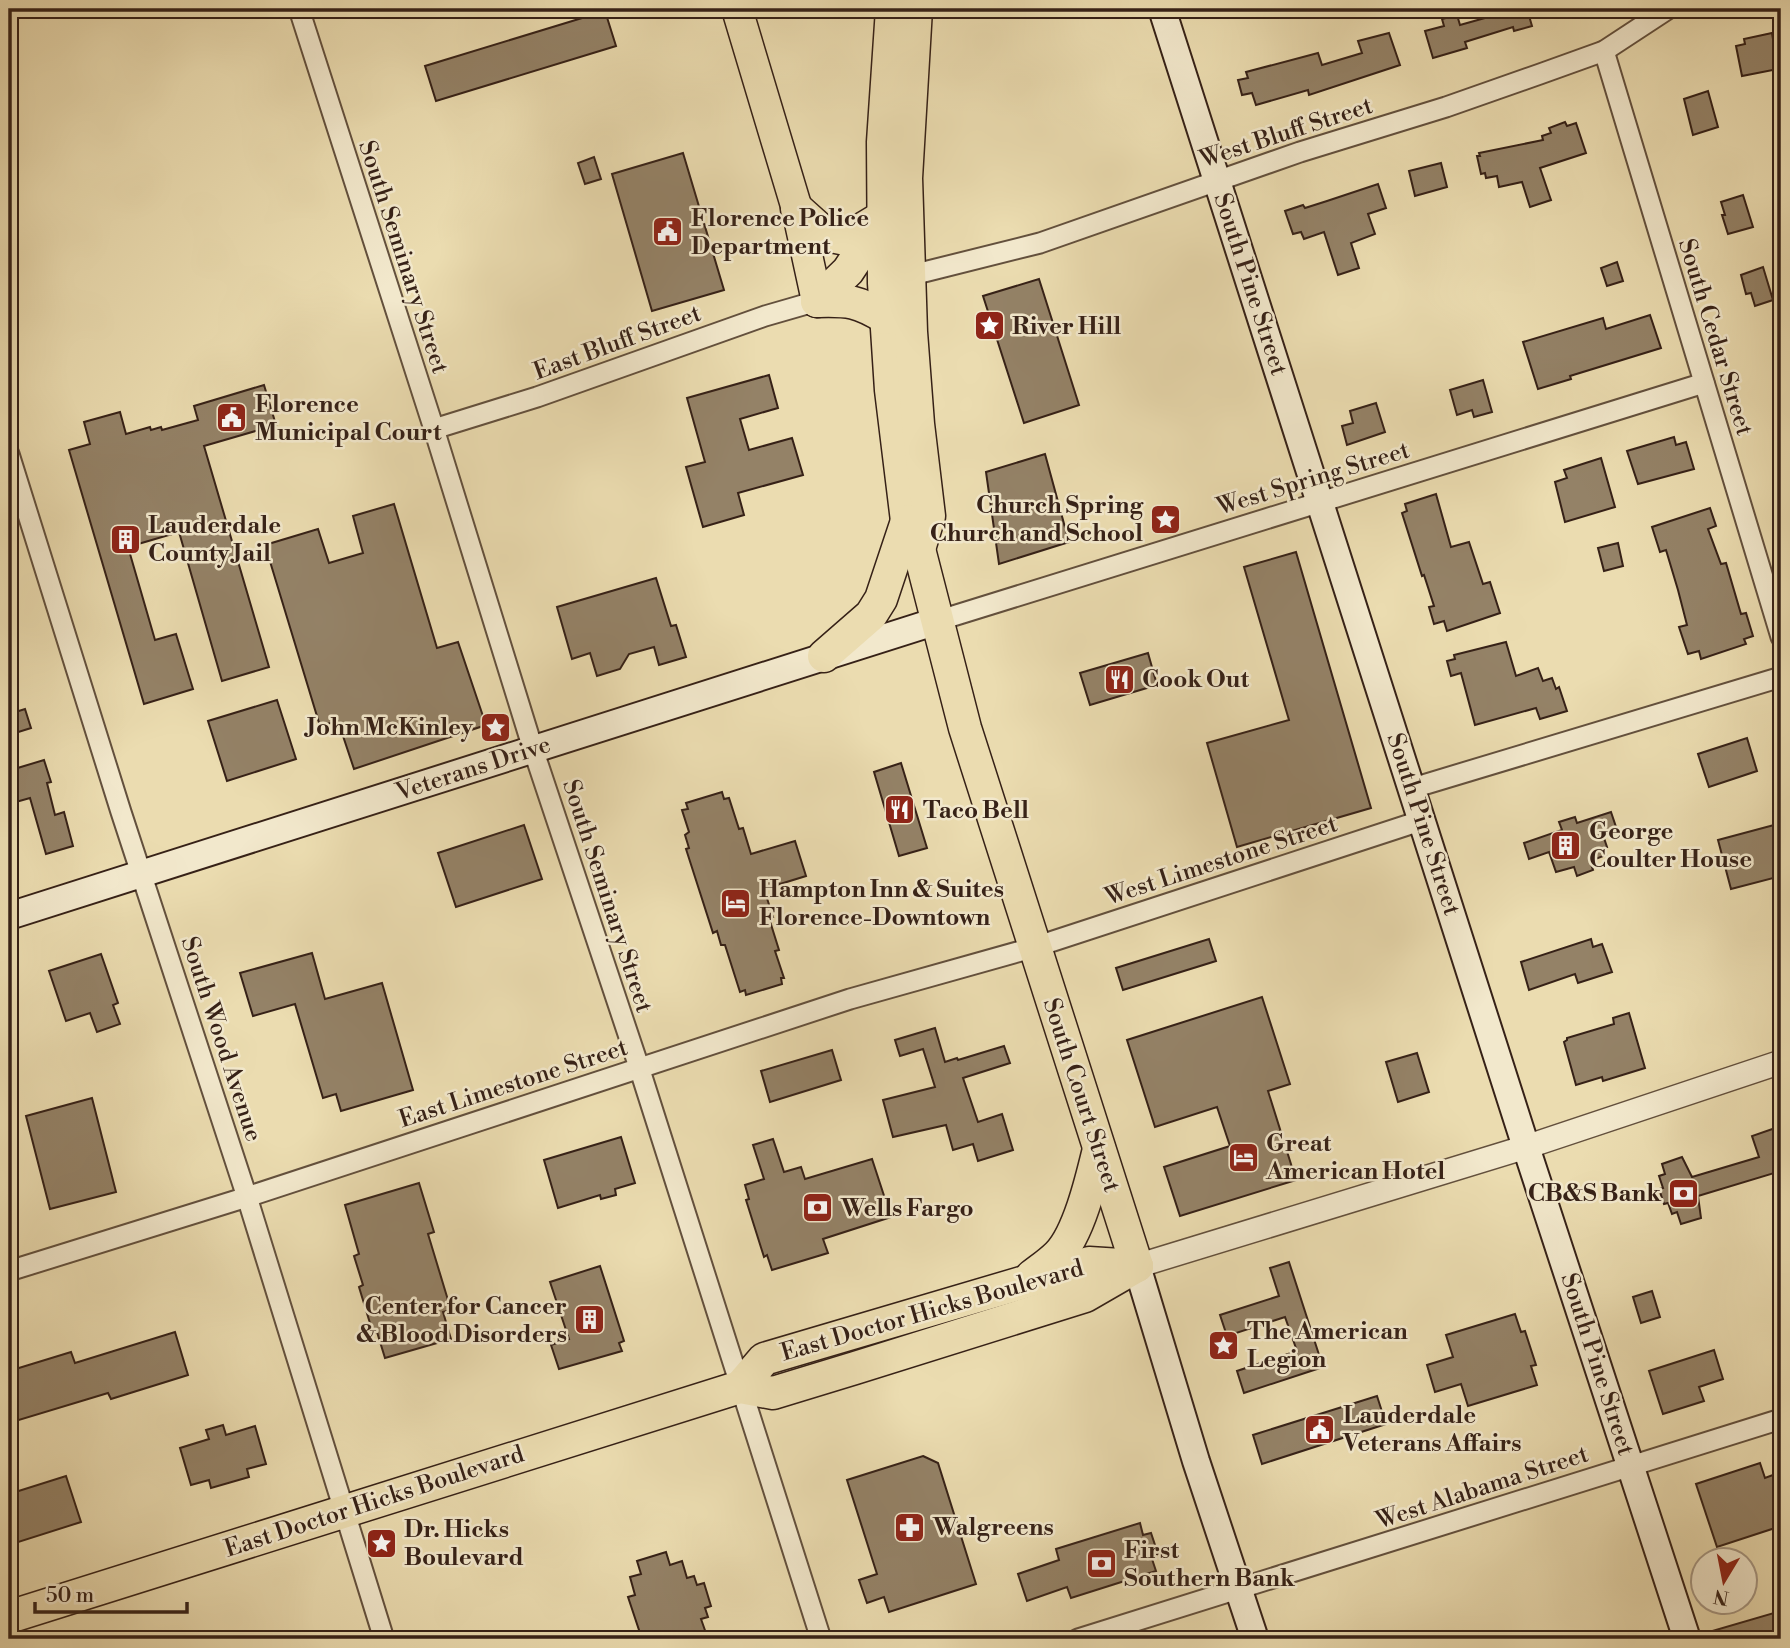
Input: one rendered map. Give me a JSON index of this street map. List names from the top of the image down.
{
  "streets": {
    "highway": ["South Court Street", "East Doctor Hicks Boulevard"],
    "main road": ["South Pine Street", "Veterans Drive"],
    "street": [
      "West Bluff Street",
      "South Seminary Street",
      "South Cedar Street",
      "East Bluff Street",
      "West Spring Street",
      "West Limestone Street",
      "South Wood Avenue",
      "East Limestone Street",
      "West Alabama Street"
    ]
  },
  "crossings": [
    ["West Bluff Street", "South Pine Street"],
    ["West Bluff Street", "South Cedar Street"],
    ["South Seminary Street", "East Bluff Street"],
    ["South Seminary Street", "Veterans Drive"],
    ["South Seminary Street", "East Limestone Street"],
    ["South Seminary Street", "East Doctor Hicks Boulevard"],
    ["South Pine Street", "West Spring Street"],
    ["South Pine Street", "West Limestone Street"],
    ["South Pine Street", "West Alabama Street"],
    ["South Cedar Street", "West Spring Street"],
    ["West Spring Street", "Veterans Drive"],
    ["West Spring Street", "South Court Street"],
    ["Veterans Drive", "South Wood Avenue"],
    ["Veterans Drive", "South Court Street"],
    ["West Limestone Street", "East Limestone Street"],
    ["West Limestone Street", "South Court Street"],
    ["South Wood Avenue", "East Limestone Street"],
    ["South Wood Avenue", "East Doctor Hicks Boulevard"],
    ["East Limestone Street", "South Court Street"],
    ["South Court Street", "East Doctor Hicks Boulevard"],
    ["South Court Street", "West Alabama Street"]
  ],
  "places": {
    "public building": ["Florence Police Department", "Florence Municipal Court", "Lauderdale Veterans Affairs"],
    "place": [
      "River Hill",
      "Church Spring Church and School",
      "John McKinley",
      "The American Legion",
      "Dr. Hicks Boulevard"
    ],
    "building": ["Lauderdale County Jail", "George Coulter House", "Center for Cancer & Blood Disorders"],
    "restaurant": ["Cook Out", "Taco Bell"],
    "hotel": ["Hampton Inn & Suites Florence-Downtown", "Great American Hotel"],
    "bank": ["CB&S Bank", "Wells Fargo", "First Southern Bank"],
    "pharmacy": ["Walgreens"]
  },
  "scale_bar": "50 m",
  "north": "bottom"
}
